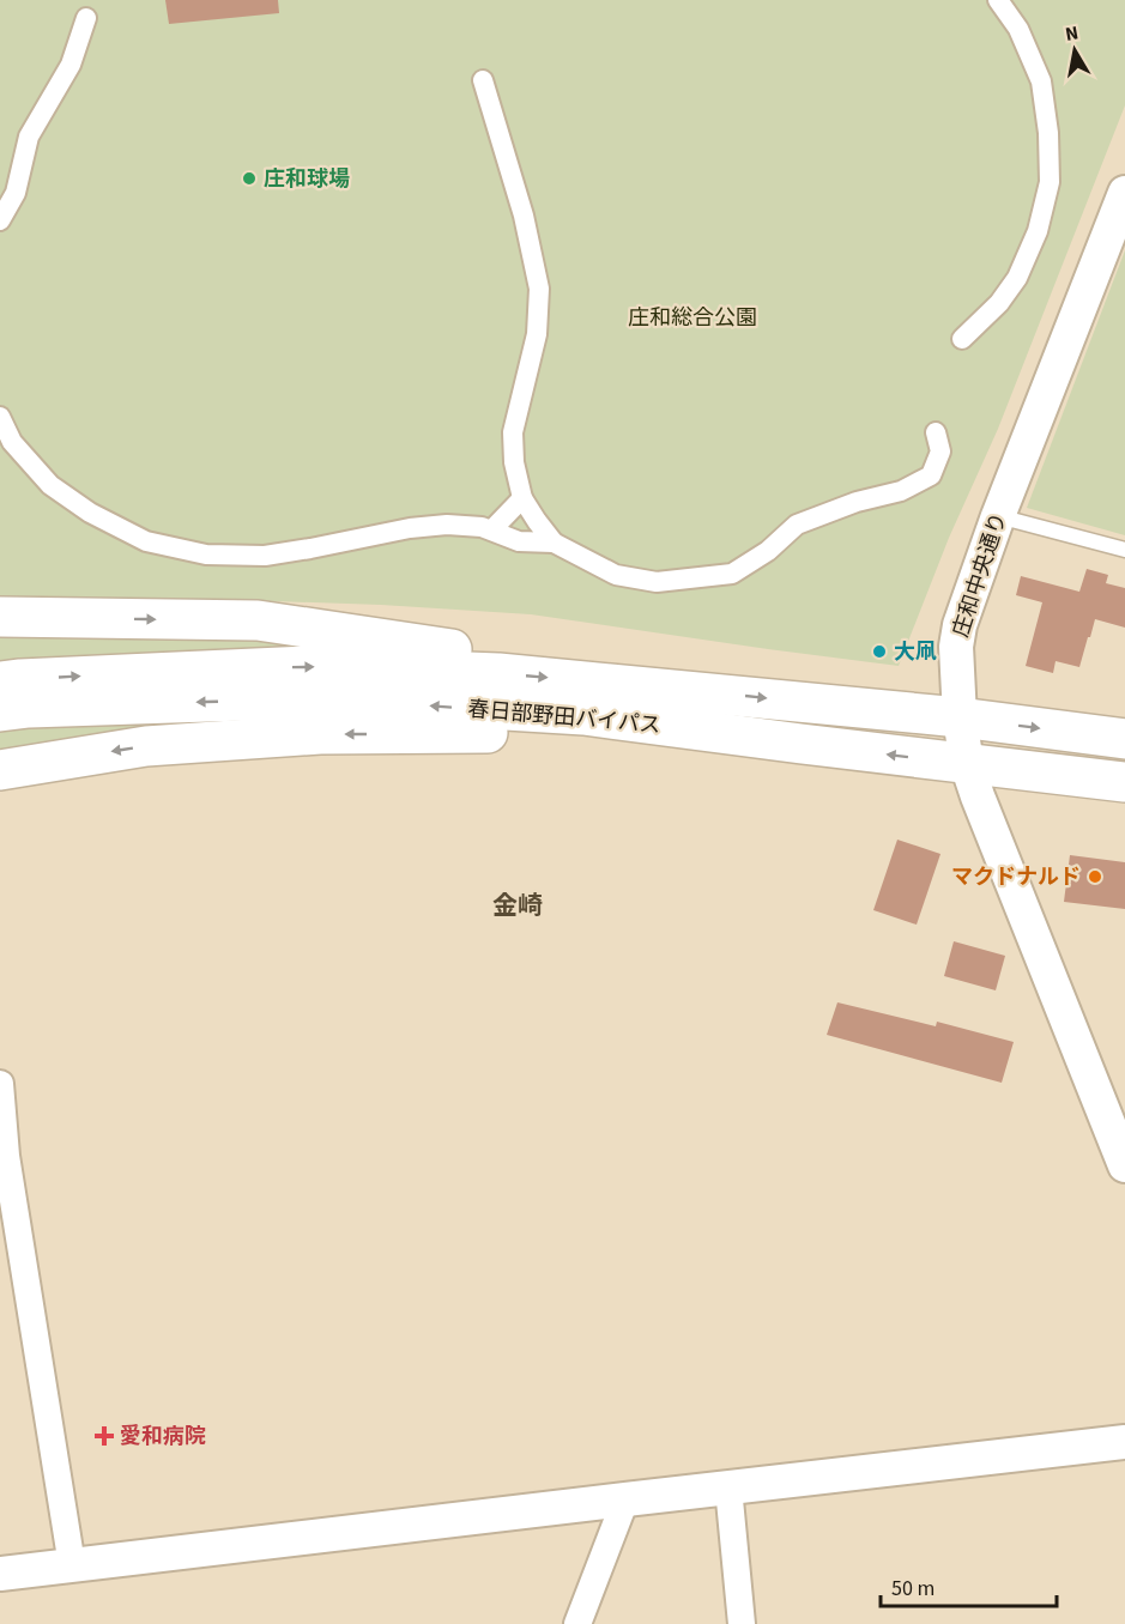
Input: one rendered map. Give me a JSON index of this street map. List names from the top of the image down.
{
  "streets": {
    "highway": ["春日部野田バイパス"],
    "street": ["庄和中央通り"]
  },
  "crossings": [
    ["庄和中央通り", "春日部野田バイパス"]
  ],
  "districts": ["金崎"],
  "parks": ["庄和総合公園"],
  "places": {
    "other": ["庄和球場", "大凧", "マクドナルド"],
    "health": ["愛和病院"]
  },
  "scale_bar": "50 m",
  "north": "top"
}
